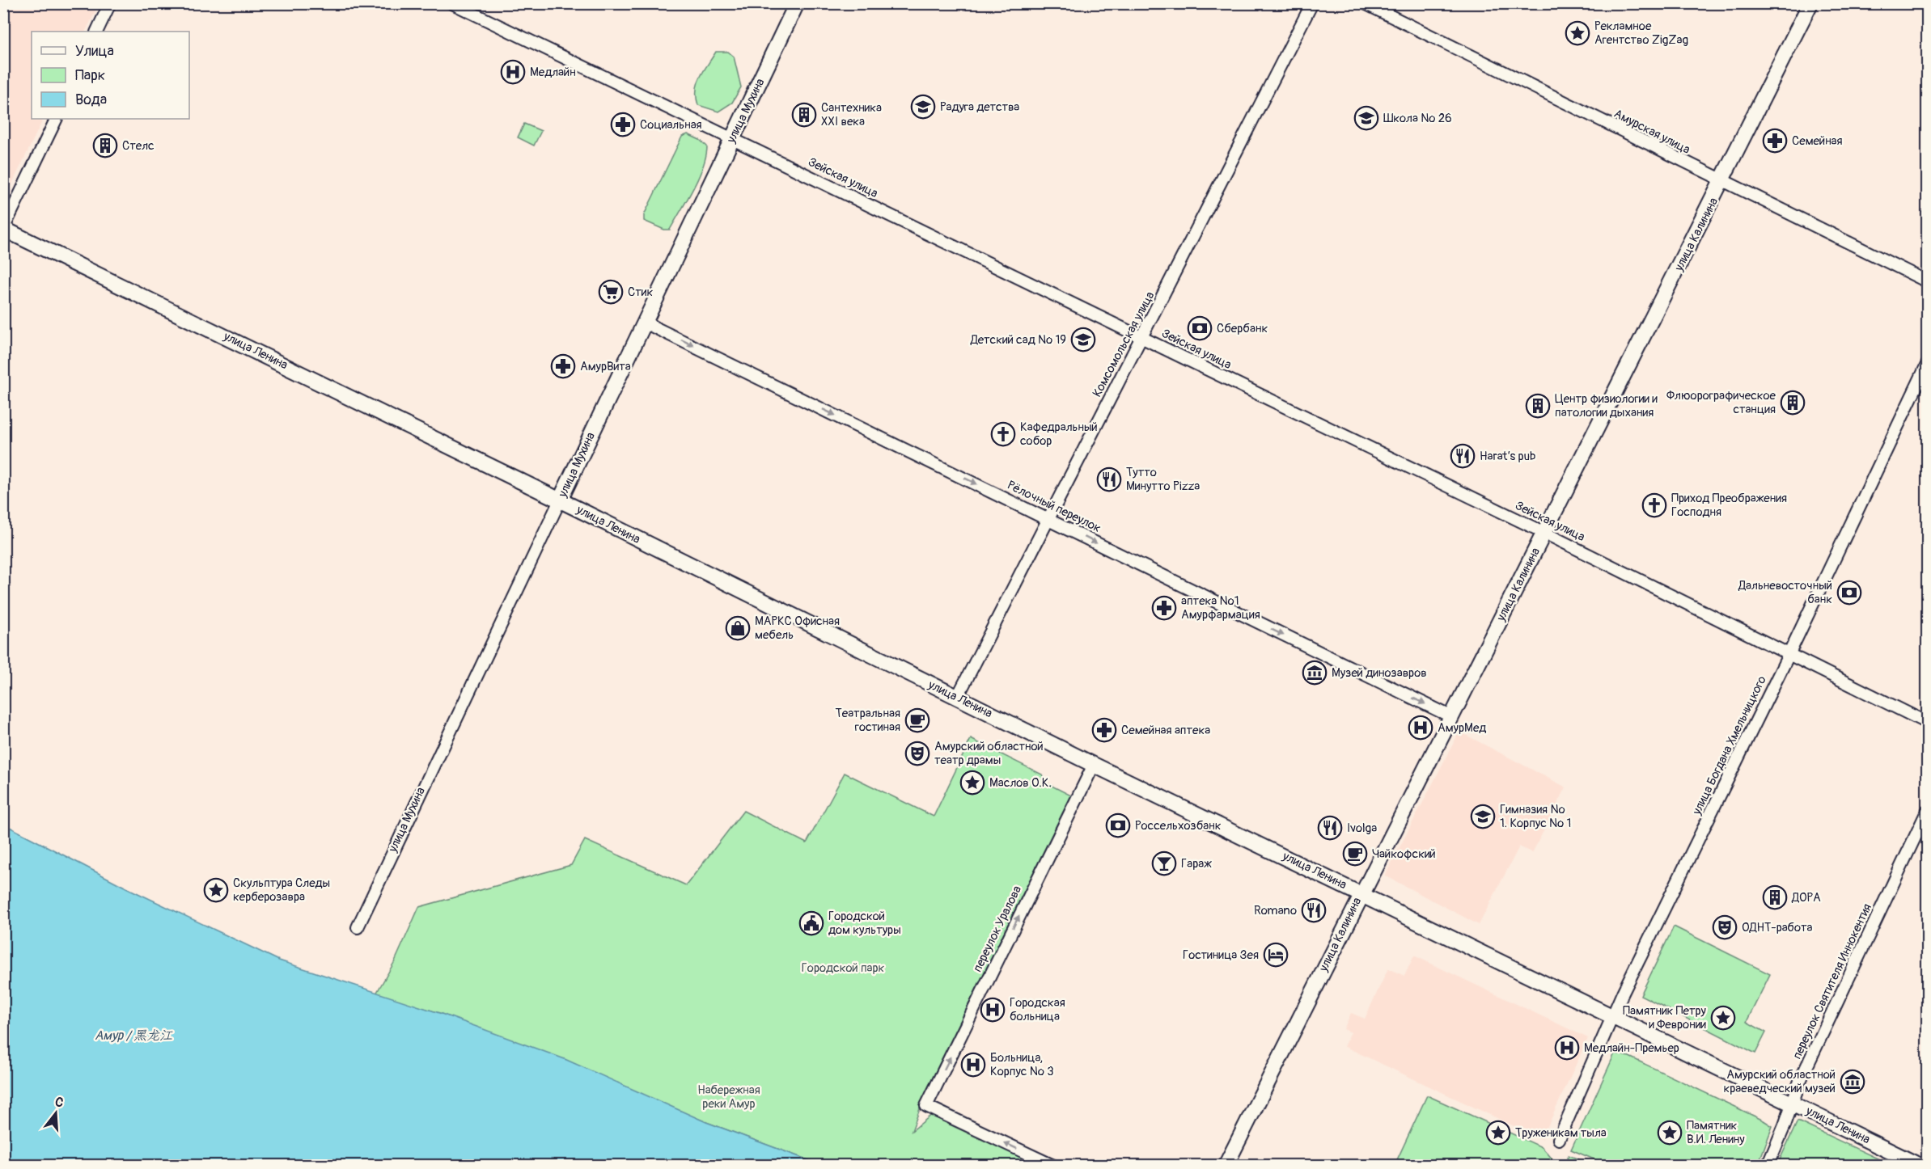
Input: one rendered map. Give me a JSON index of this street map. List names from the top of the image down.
{
  "streets": {
    "main road": ["улица Мухина", "улица Калинина", "улица Ленина"],
    "street": [
      "Амурская улица",
      "Зейская улица",
      "Комсомольская улица",
      "Рёлочный переулок",
      "улица Богдана Хмельницкого",
      "переулок Уралова",
      "переулок Святителя Иннокентия"
    ]
  },
  "crossings": [
    ["улица Мухина", "Зейская улица"],
    ["улица Мухина", "улица Ленина"],
    ["улица Мухина", "Рёлочный переулок"],
    ["Амурская улица", "улица Калинина"],
    ["Зейская улица", "улица Калинина"],
    ["Зейская улица", "Комсомольская улица"],
    ["Зейская улица", "улица Богдана Хмельницкого"],
    ["улица Калинина", "улица Ленина"],
    ["улица Калинина", "Рёлочный переулок"],
    ["Комсомольская улица", "улица Ленина"],
    ["Комсомольская улица", "Рёлочный переулок"],
    ["улица Ленина", "улица Богдана Хмельницкого"],
    ["улица Ленина", "переулок Уралова"],
    ["улица Ленина", "переулок Святителя Иннокентия"]
  ],
  "one_way": ["Рёлочный переулок"],
  "water": ["Амур / 黑龙江"],
  "parks": ["Городской парк", "Набережная реки Амур"],
  "places": {
    "place": [
      "Рекламное Агентство ZigZag",
      "Маслов О.К.",
      "Скульптура Следы керберозавра",
      "Памятник Петру и Февронии",
      "Труженикам тыла",
      "Памятник В.И. Ленину"
    ],
    "hospital": [
      "Медлайн",
      "АмурМед",
      "Городская больница",
      "Медлайн-Премьер",
      "Больница, Корпус № 3"
    ],
    "school or university": [
      "Радуга детства",
      "Школа № 26",
      "Детский сад № 19",
      "Гимназия № 1. Корпус № 1"
    ],
    "building": [
      "Сантехника XXI века",
      "Стелс",
      "Флюорографическое станция",
      "Центр физиологии и патологии дыхания",
      "ДОРА"
    ],
    "pharmacy": [
      "Социальная",
      "Семейная",
      "АмурВита",
      "аптека №1 Амурфармация",
      "Семейная аптека"
    ],
    "supermarket": ["Стик"],
    "bank": ["Сбербанк", "Дальневосточный банк", "Россельхозбанк"],
    "church": ["Кафедральный собор", "Приход Преображения Господня"],
    "restaurant": [
      "Harat’s pub",
      "Тутто Минутто Pizza",
      "Ivolga",
      "Romano"
    ],
    "shop": ["МАРКС Офисная мебель"],
    "museum": ["Музей динозавров", "Амурский областной краеведческий музей"],
    "cafe": ["Театральная гостиная", "Чайкофский"],
    "theatre": ["Амурский областной театр драмы", "ОДНТ-работа"],
    "bar": ["Гараж"],
    "public building": ["Городской дом культуры"],
    "hotel": ["Гостиница Зея"]
  },
  "legend": ["Улица", "Парк", "Вода"],
  "north": "top"
}
